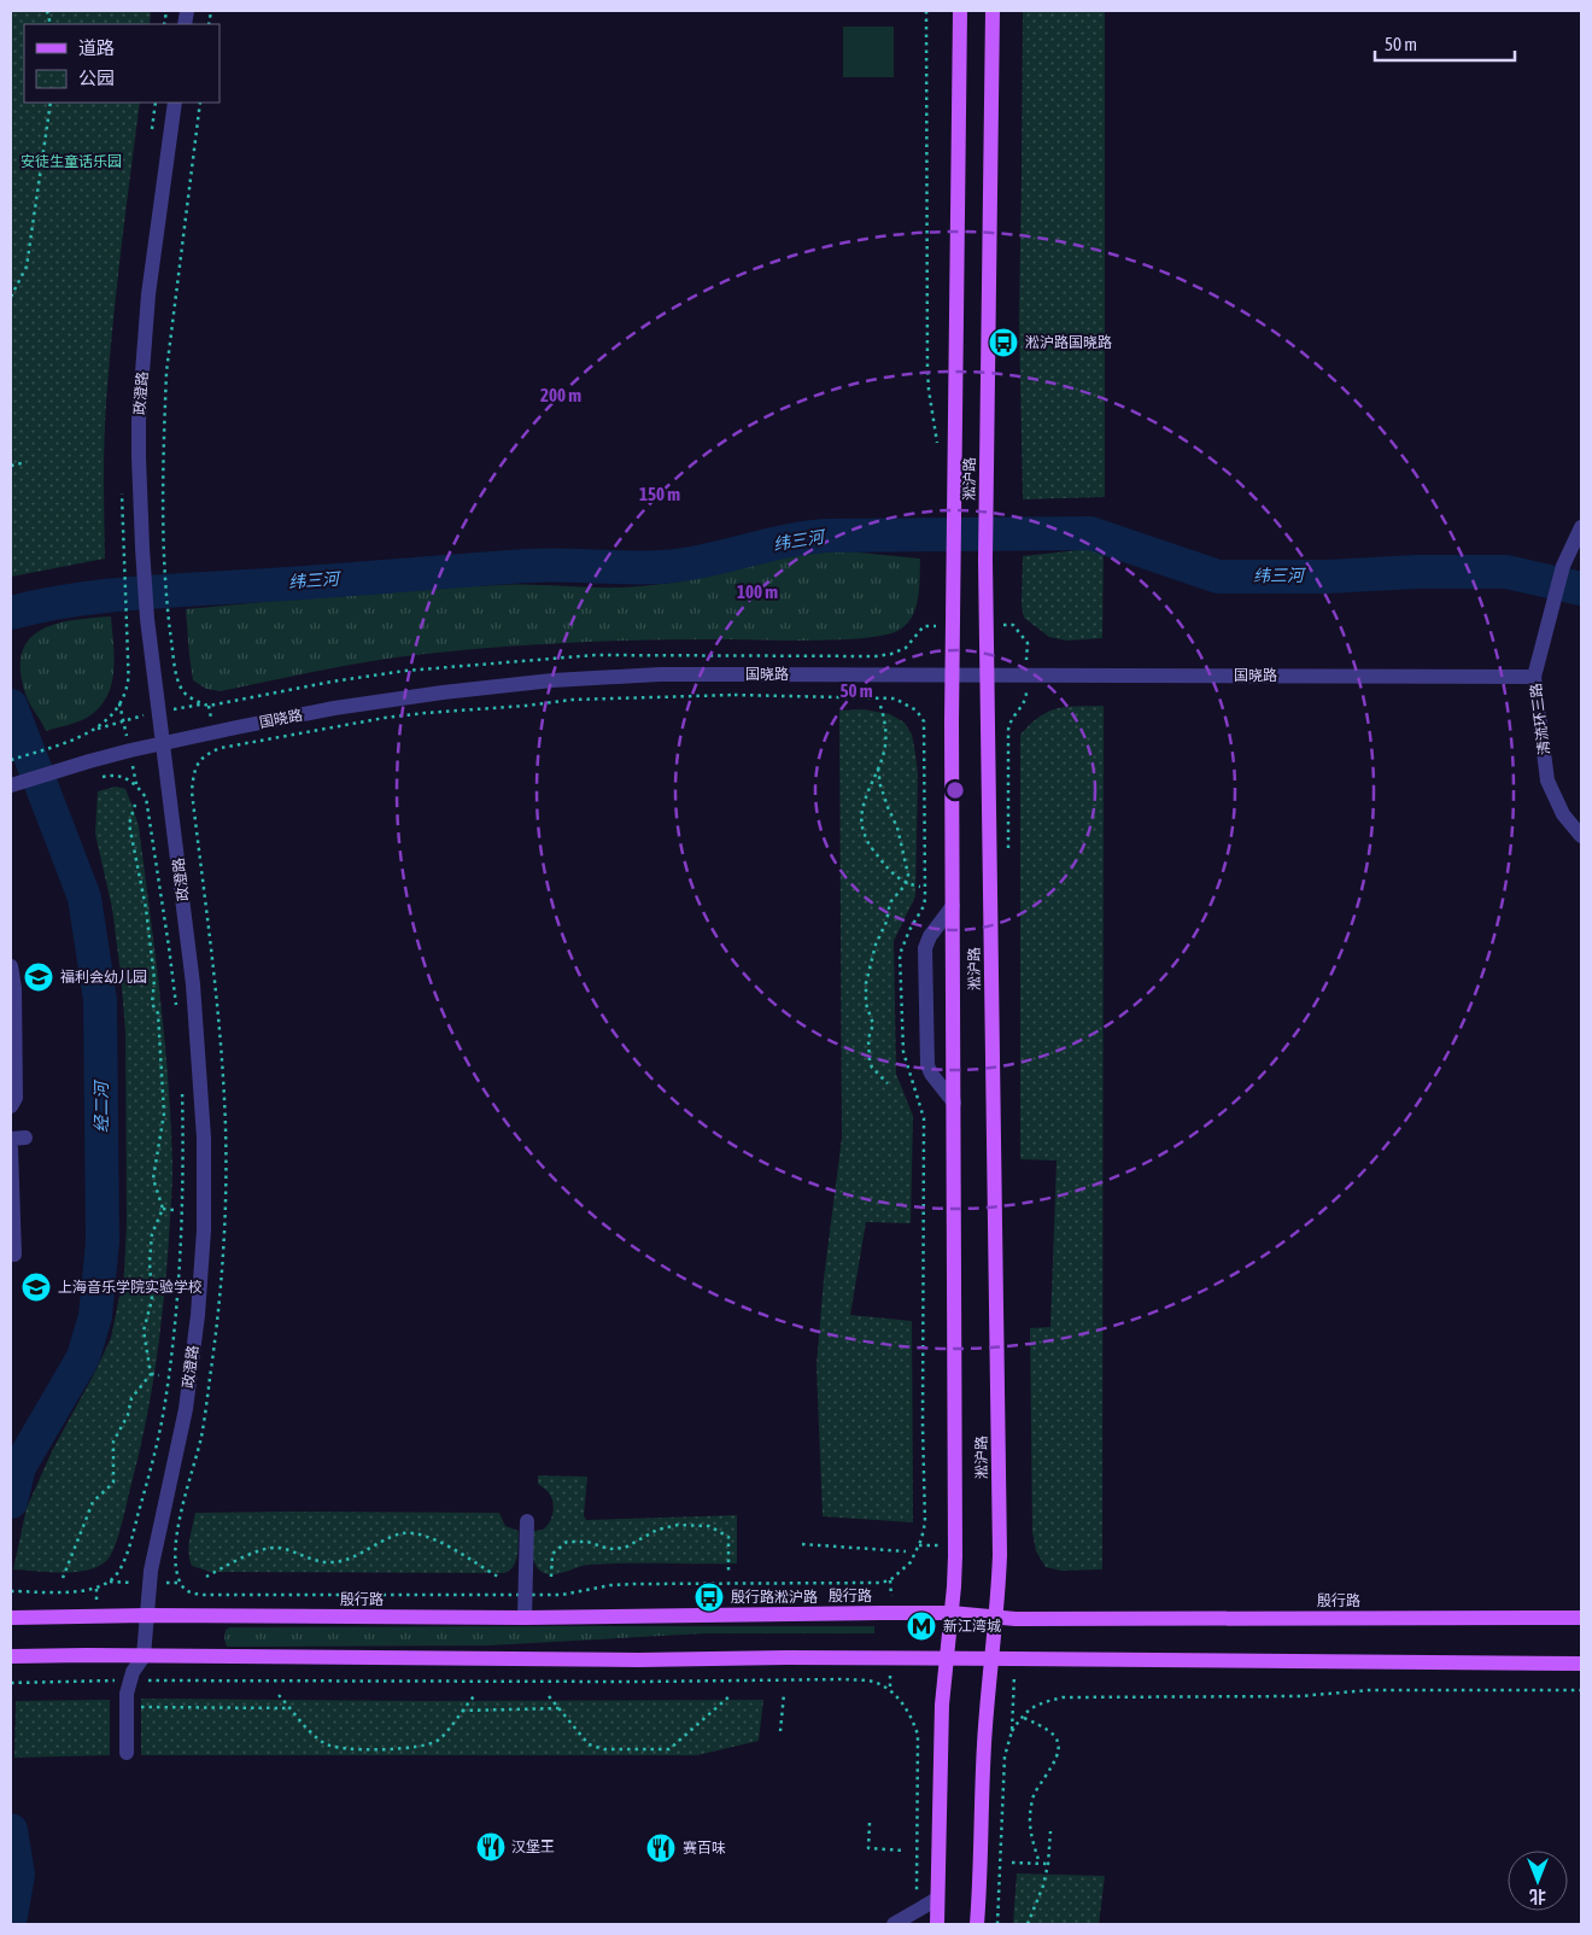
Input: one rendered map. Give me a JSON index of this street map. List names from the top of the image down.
{
  "streets": {
    "main road": ["淞沪路", "殷行路"],
    "street": ["政澄路", "国晓路", "清流环三路"]
  },
  "crossings": [
    ["政澄路", "国晓路"],
    ["政澄路", "殷行路"],
    ["淞沪路", "国晓路"],
    ["淞沪路", "殷行路"],
    ["国晓路", "清流环三路"]
  ],
  "water": ["纬三河", "经二河"],
  "parks": ["安徒生童话乐园"],
  "places": {
    "bus stop": ["淞沪路国晓路", "殷行路淞沪路"],
    "school or university": ["福利会幼儿园", "上海音乐学院实验学校"],
    "metro station": ["新江湾城"],
    "restaurant": ["汉堡王", "赛百味"]
  },
  "legend": ["道路", "公园"],
  "scale_bar": "50 m",
  "north": "bottom",
  "rings": [
    "200 m",
    "150 m",
    "100 m",
    "50 m"
  ]
}
